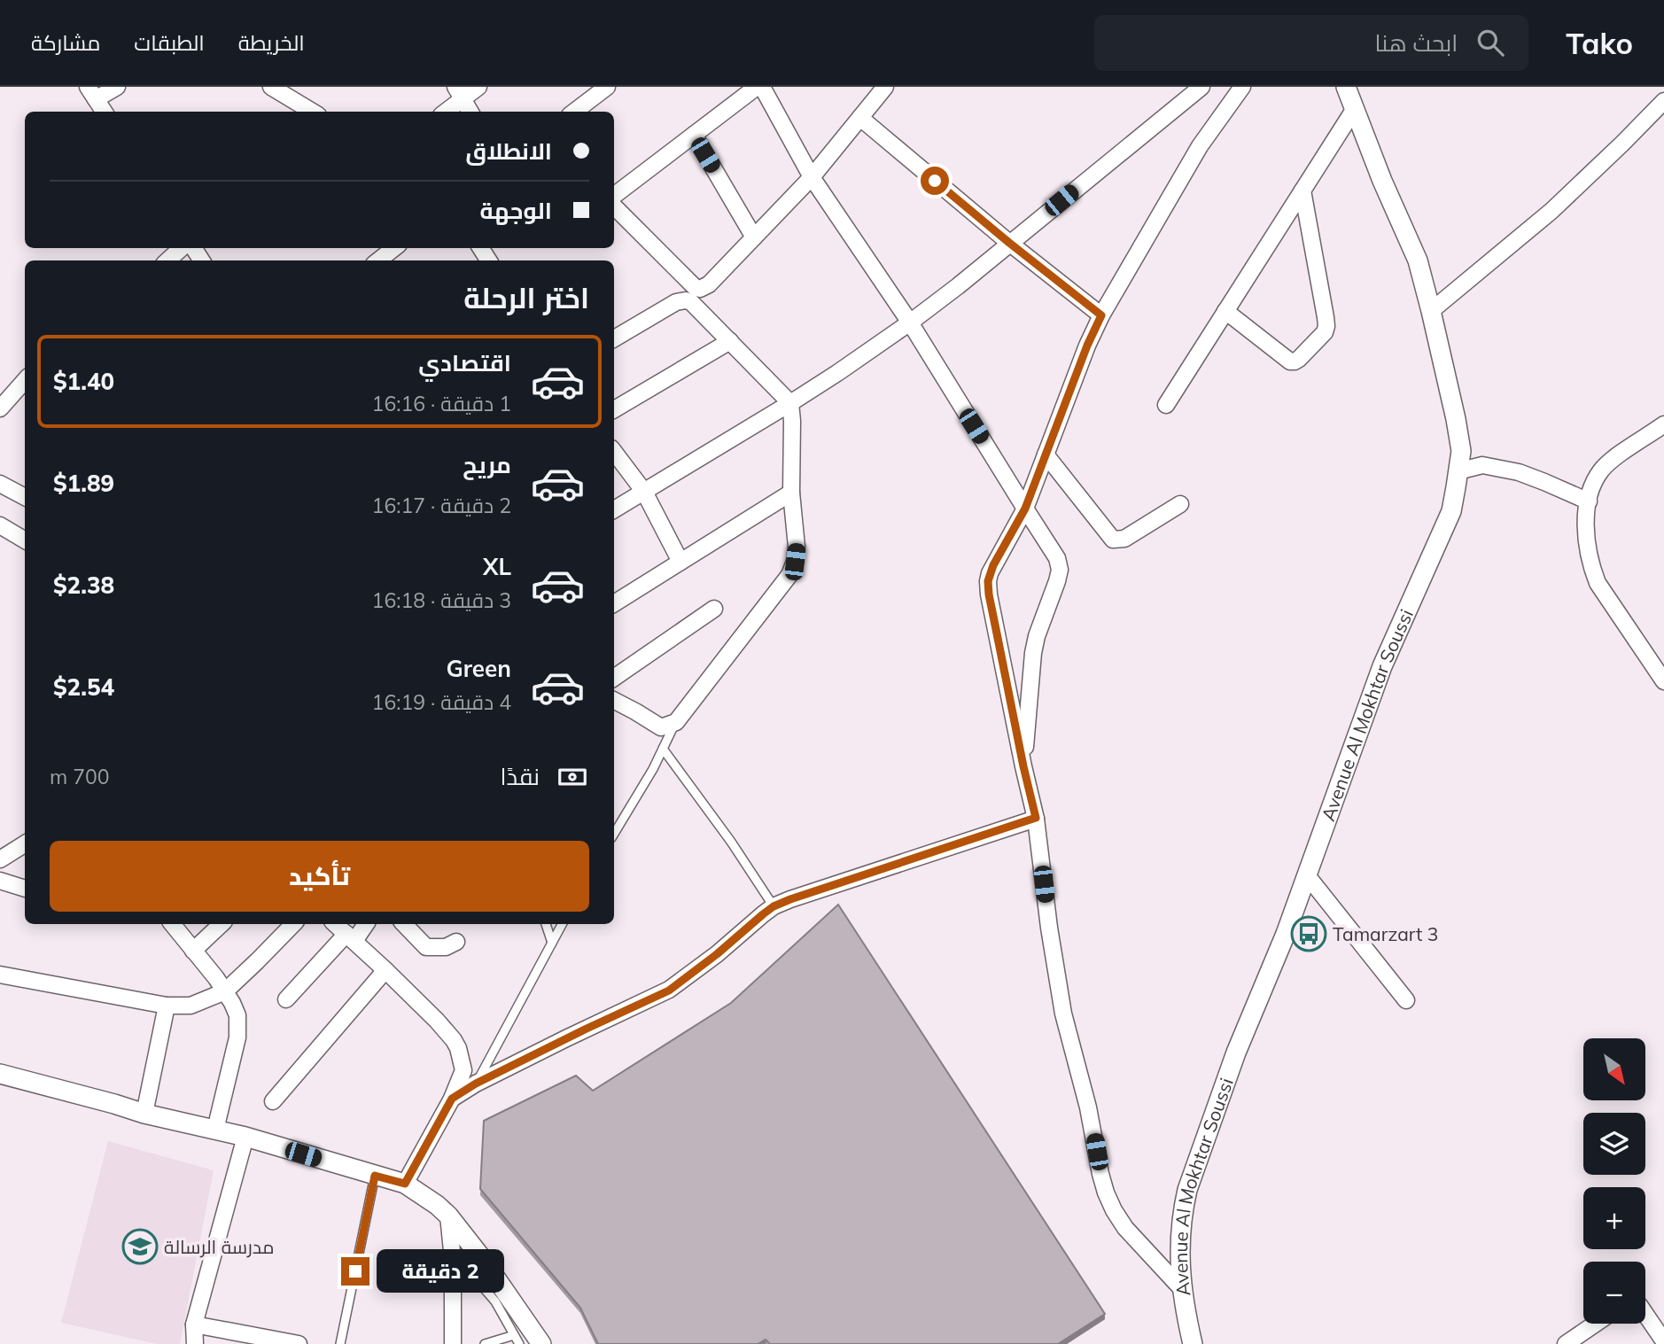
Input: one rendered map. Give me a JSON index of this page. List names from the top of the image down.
{
  "streets": {
    "street": ["Avenue Al Mokhtar Soussi"]
  },
  "places": {
    "bus stop": ["Tamarzart 3"],
    "school or university": ["مدرسة الرسالة"]
  },
  "north": "bottom right",
  "page": {
    "header": "Tako",
    "search": "ابحث هنا",
    "nav": ["الخريطة", "الطبقات", "مشاركة"],
    "banner": ["الانطلاق", "الوجهة"],
    "heading": "اختر الرحلة",
    "list": [
      {
        "name": "اقتصادي",
        "note": "1 دقيقة · 16:16",
        "value": "$1.40"
      },
      {
        "name": "مريح",
        "note": "2 دقيقة · 16:17",
        "value": "$1.89"
      },
      {
        "name": "XL",
        "note": "3 دقيقة · 16:18",
        "value": "$2.38"
      },
      {
        "name": "Green",
        "note": "4 دقيقة · 16:19",
        "value": "$2.54"
      }
    ],
    "pay": ["نقدًا", "700 m"],
    "buttons": "تأكيد",
    "map_buttons": ["+", "−"],
    "bubble": "2 دقيقة"
  }
}
